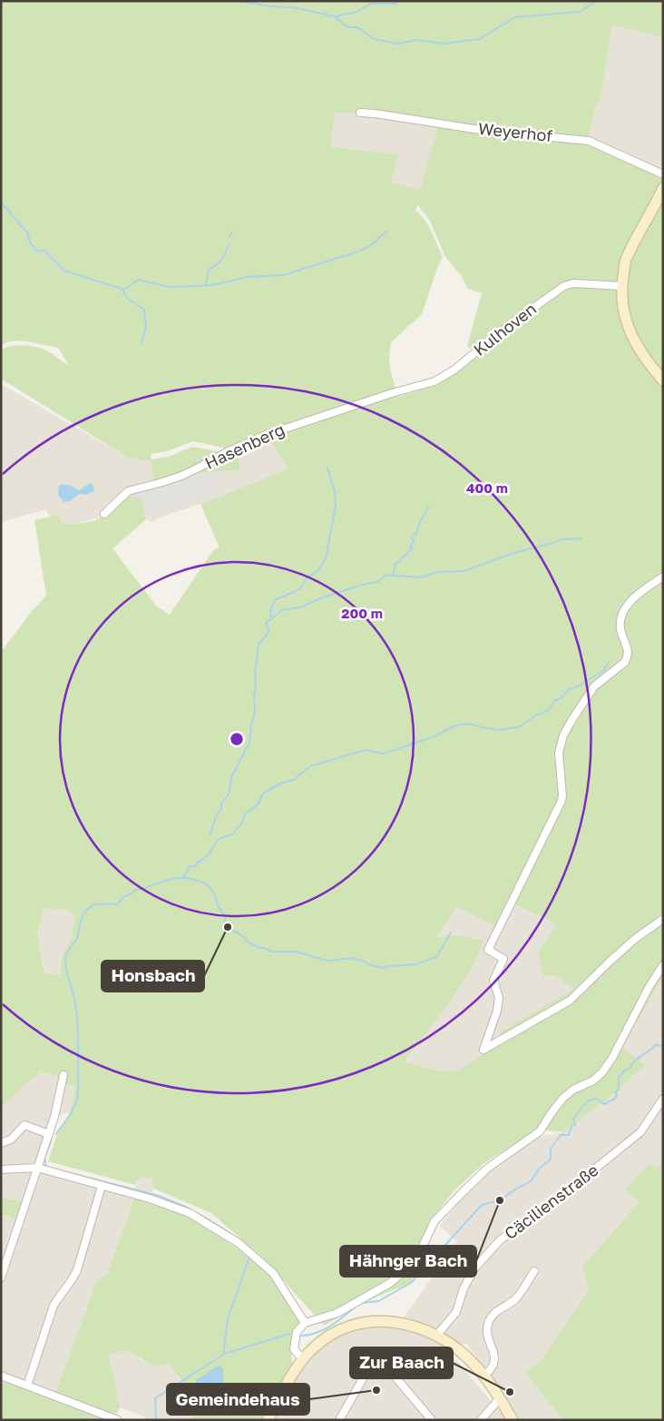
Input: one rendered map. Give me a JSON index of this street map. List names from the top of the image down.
{
  "streets": {
    "street": [
      "Weyerhof",
      "Kulhoven",
      "Hasenberg",
      "Cäcilienstraße"
    ]
  },
  "crossings": [
    ["Kulhoven", "Hasenberg"]
  ],
  "places": [
    "Honsbach",
    "Hähnger Bach",
    "Gemeindehaus",
    "Zur Baach"
  ],
  "rings": ["400 m", "200 m"]
}
